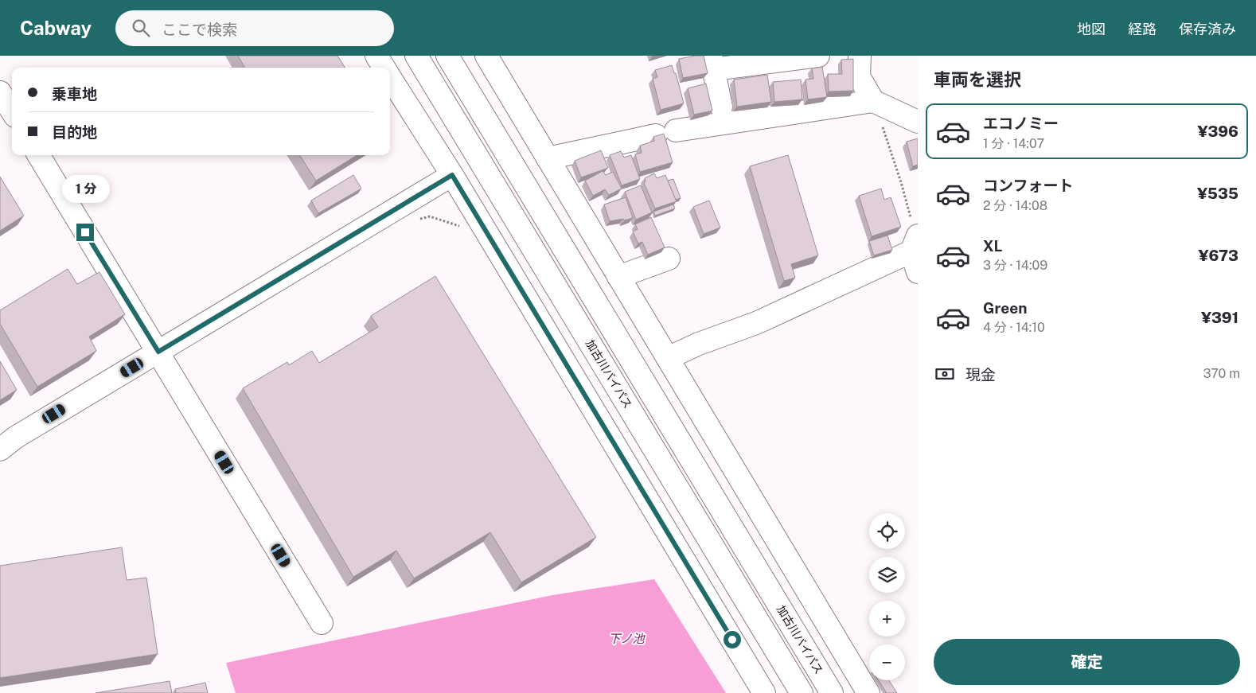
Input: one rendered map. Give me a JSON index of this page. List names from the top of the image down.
{
  "streets": {
    "main road": ["加古川バイパス"]
  },
  "water": ["下ノ池"],
  "page": {
    "header": "Cabway",
    "search": "ここで検索",
    "nav": ["地図", "経路", "保存済み"],
    "heading": "車両を選択",
    "banner": ["乗車地", "目的地"],
    "list": [
      {
        "name": "エコノミー",
        "note": "1 分 · 14:07",
        "value": "¥396"
      },
      {
        "name": "コンフォート",
        "note": "2 分 · 14:08",
        "value": "¥535"
      },
      {
        "name": "XL",
        "note": "3 分 · 14:09",
        "value": "¥673"
      },
      {
        "name": "Green",
        "note": "4 分 · 14:10",
        "value": "¥391"
      }
    ],
    "bubble": "1 分",
    "pay": ["現金", "370 m"],
    "map_buttons": ["+", "−"],
    "buttons": "確定"
  }
}
